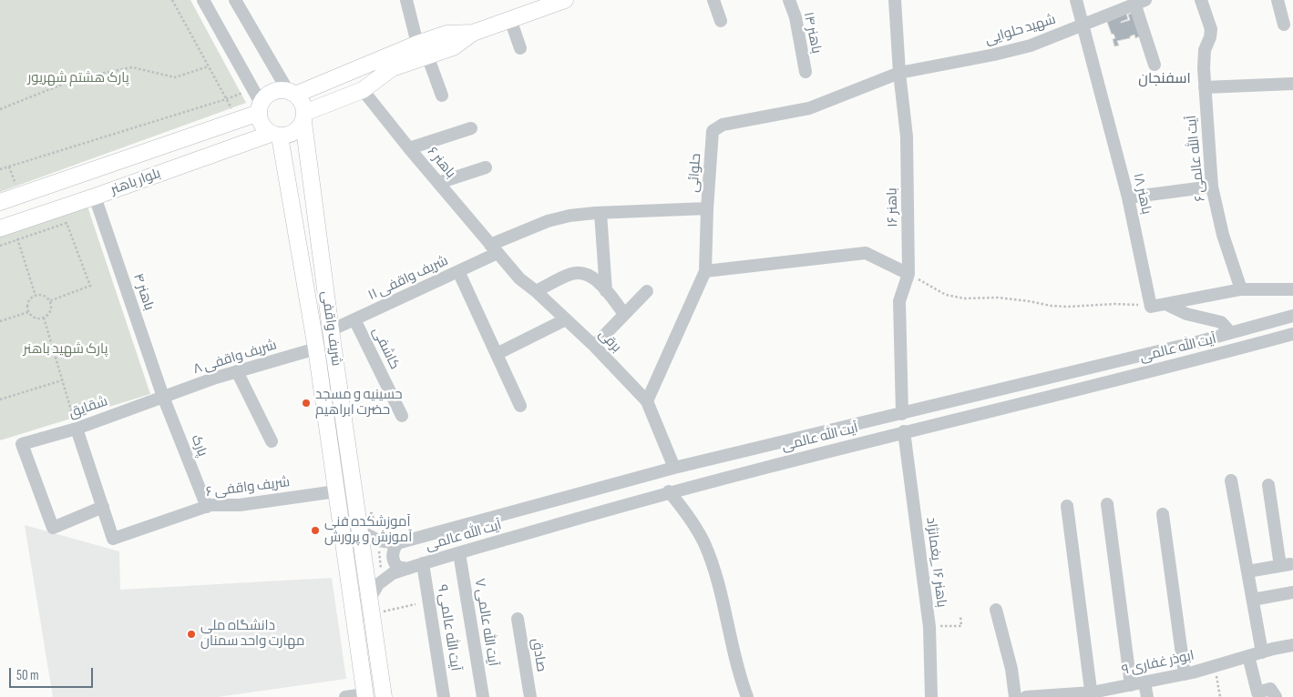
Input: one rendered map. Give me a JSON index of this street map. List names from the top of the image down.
{
  "streets": {
    "main road": ["بلوار باهنر", "شریف واقفی"],
    "street": [
      "شهید حلوایی",
      "باهنر ۱۴",
      "آیت الله عالمی ۶",
      "باهنر ۶",
      "حلوائی",
      "باهنر ۱۸",
      "باهنر ۱۶",
      "شریف واقفی ۱۱",
      "باهنر ۴",
      "برقی",
      "کاشفی",
      "آیت الله عالمی",
      "شریف واقفی ۸",
      "شقایق",
      "پارک",
      "شریف واقفی ۶",
      "باهنر ۱۶ _یغمانژاد",
      "آیت الله عالمی ۷",
      "آیت الله عالمی ۹",
      "صادق",
      "ابوذر غفاری ۹"
    ]
  },
  "crossings": [
    ["شهید حلوایی", "حلوائی"],
    ["شهید حلوایی", "باهنر ۱۸"],
    ["شهید حلوایی", "باهنر ۱۶"],
    ["باهنر ۶", "شریف واقفی ۱۱"],
    ["باهنر ۶", "برقی"],
    ["حلوائی", "باهنر ۱۶"],
    ["حلوائی", "شریف واقفی ۱۱"],
    ["حلوائی", "برقی"],
    ["بلوار باهنر", "باهنر ۴"],
    ["بلوار باهنر", "شریف واقفی"],
    ["باهنر ۱۶", "آیت الله عالمی"],
    ["شریف واقفی ۱۱", "شریف واقفی"],
    ["شریف واقفی ۱۱", "برقی"],
    ["شریف واقفی ۱۱", "کاشفی"],
    ["باهنر ۴", "شریف واقفی ۸"],
    ["باهنر ۴", "شقایق"],
    ["باهنر ۴", "پارک"],
    ["شریف واقفی", "آیت الله عالمی"],
    ["شریف واقفی", "شریف واقفی ۸"],
    ["شریف واقفی", "شریف واقفی ۶"],
    ["برقی", "آیت الله عالمی"],
    ["آیت الله عالمی", "باهنر ۱۶ _یغمانژاد"],
    ["آیت الله عالمی", "آیت الله عالمی ۷"],
    ["آیت الله عالمی", "آیت الله عالمی ۹"],
    ["شریف واقفی ۸", "شقایق"],
    ["شریف واقفی ۸", "پارک"],
    ["شقایق", "پارک"],
    ["شقایق", "شریف واقفی ۶"],
    ["پارک", "شریف واقفی ۶"]
  ],
  "districts": ["اسفنجان"],
  "parks": ["پارک هشتم شهریور", "پارک شهید باهنر"],
  "places": ["حسینیه و مسجد حضرت ابراهیم", "آموزشکده فنی آموزش و پرورش", "دانشگاه ملی مهارت واحد سمنان"],
  "scale_bar": "50 m"
}
